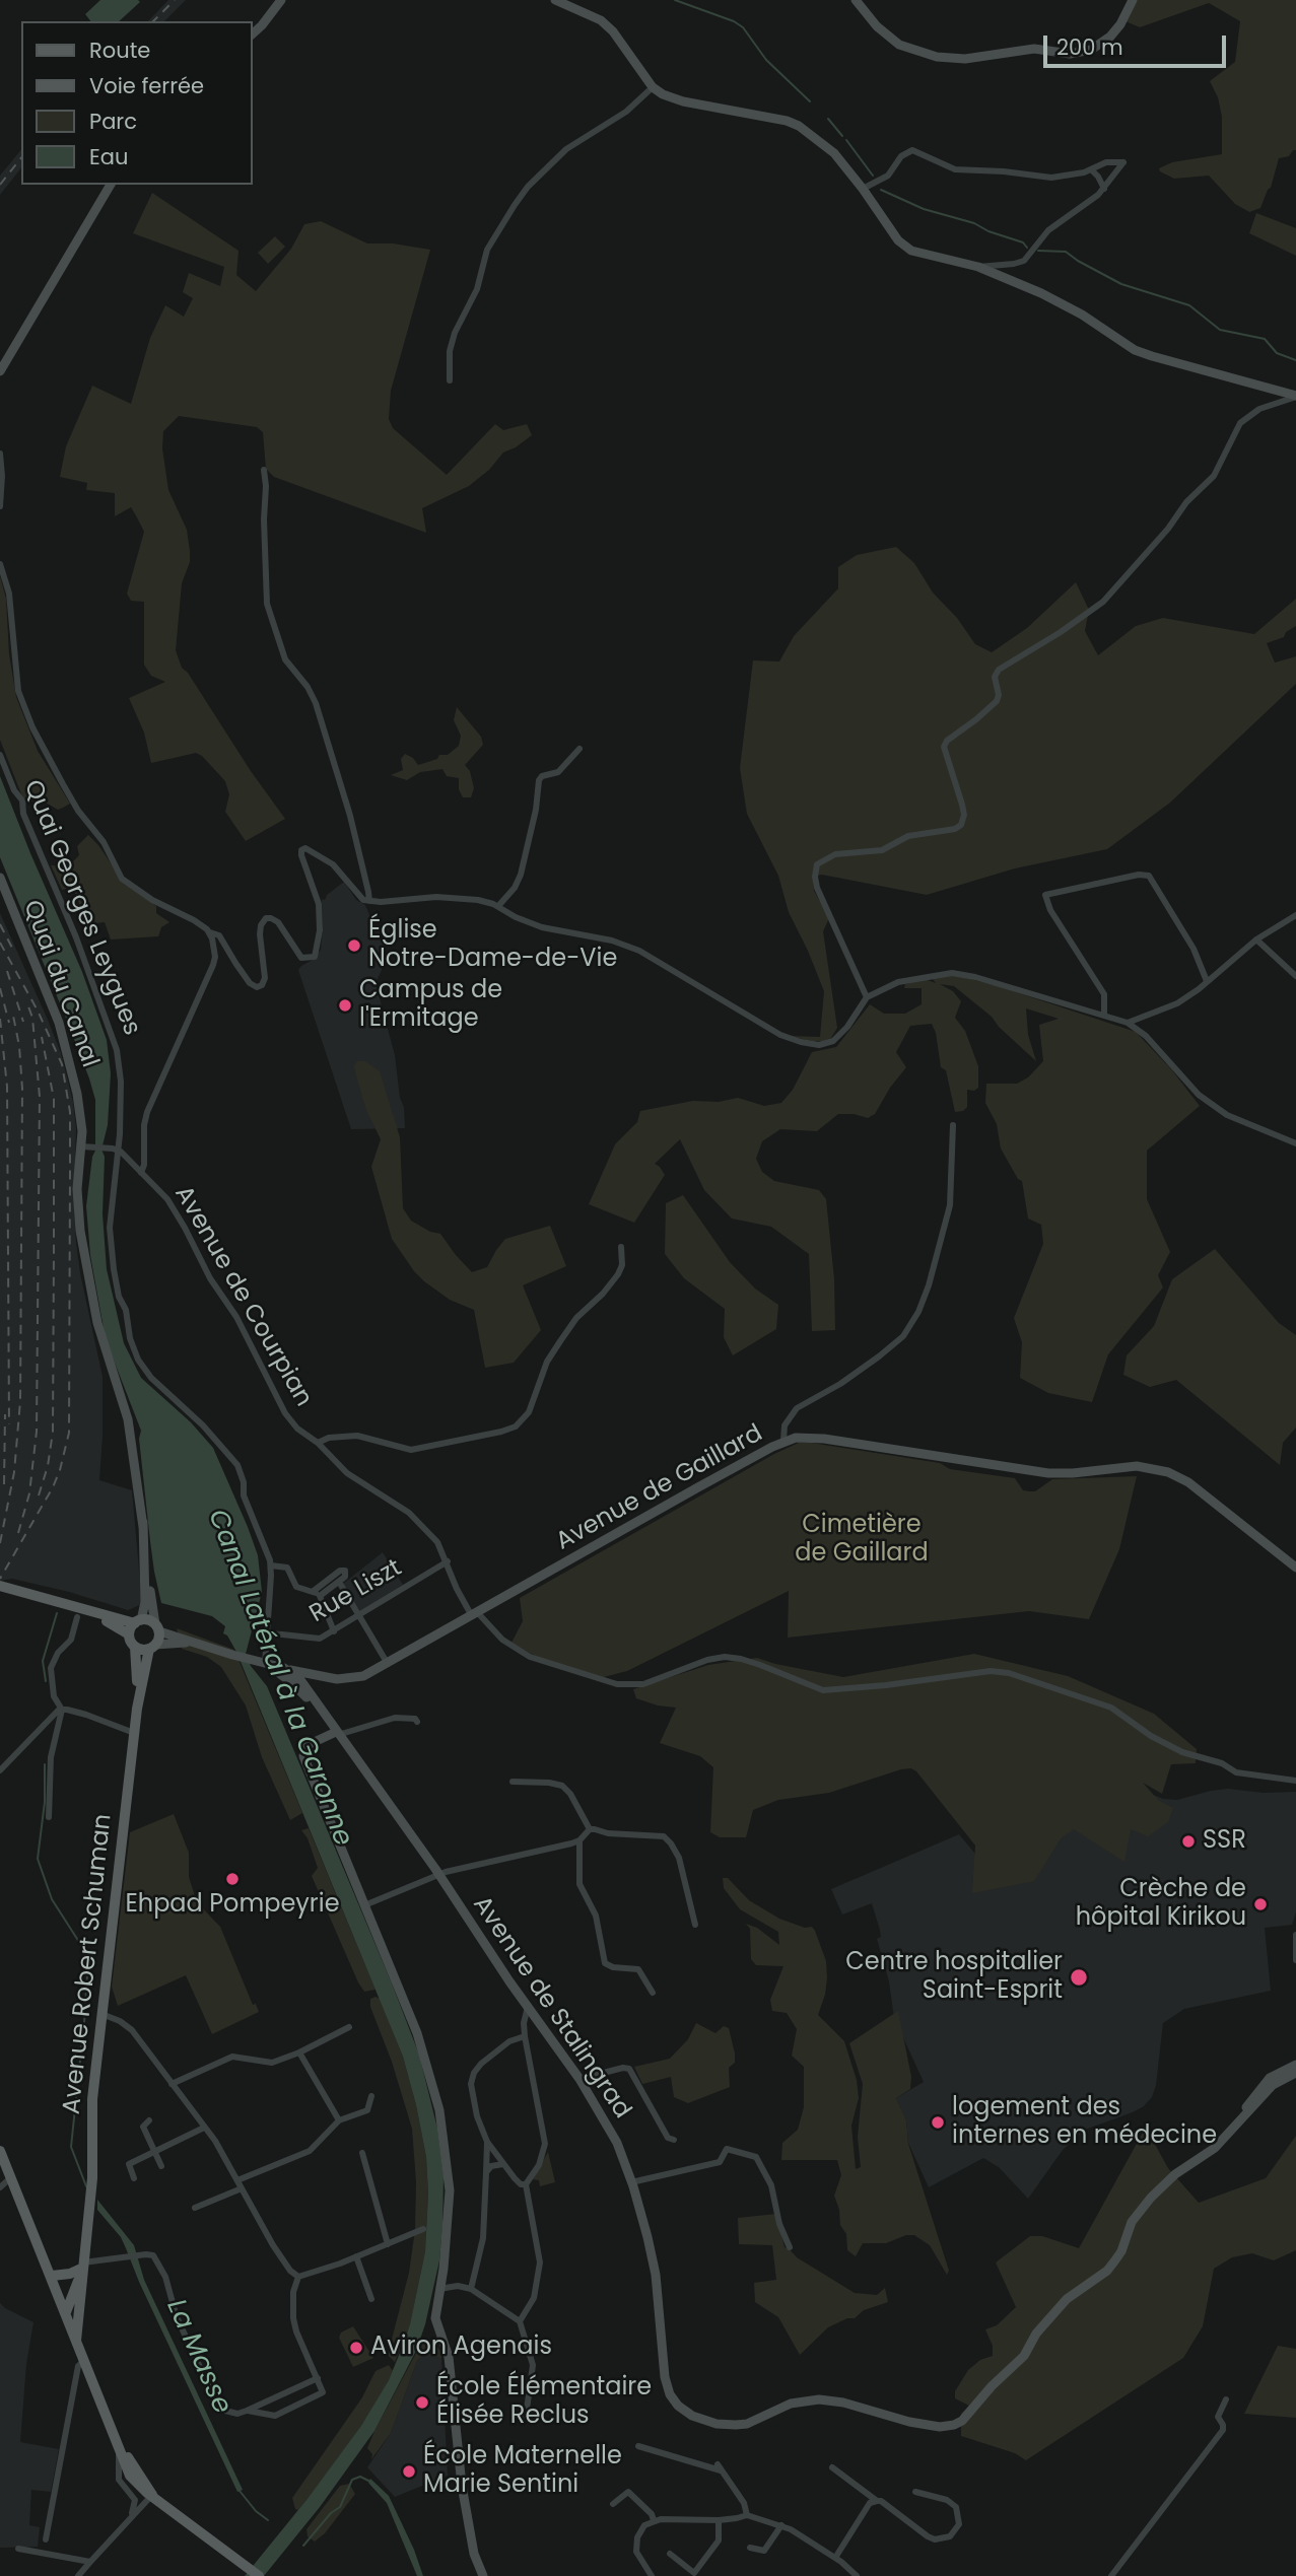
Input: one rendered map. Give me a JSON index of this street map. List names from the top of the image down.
{
  "streets": {
    "main road": ["Avenue Robert Schuman"],
    "street": [
      "Quai Georges Leygues",
      "Quai du Canal",
      "Avenue de Courpian",
      "Avenue de Gaillard",
      "Rue Liszt",
      "Avenue de Stalingrad"
    ]
  },
  "crossings": [
    ["Quai Georges Leygues", "Avenue de Courpian"],
    ["Quai Georges Leygues", "Avenue de Stalingrad"],
    ["Avenue de Courpian", "Avenue de Gaillard"],
    ["Avenue de Courpian", "Rue Liszt"],
    ["Avenue de Gaillard", "Avenue de Stalingrad"],
    ["Avenue Robert Schuman", "Avenue de Stalingrad"]
  ],
  "water": ["Canal Latéral à la Garonne", "La Masse"],
  "parks": ["Cimetière de Gaillard"],
  "places": [
    "Église Notre-Dame-de-Vie",
    "Campus de l'Ermitage",
    "SSR",
    "Ehpad Pompeyrie",
    "Crèche de hôpital Kirikou",
    "Centre hospitalier Saint-Esprit",
    "logement des internes en médecine",
    "Aviron Agenais",
    "École Élémentaire Élisée Reclus",
    "École Maternelle Marie Sentini"
  ],
  "legend": [
    "Route",
    "Voie ferrée",
    "Parc",
    "Eau"
  ],
  "scale_bar": "200 m"
}
